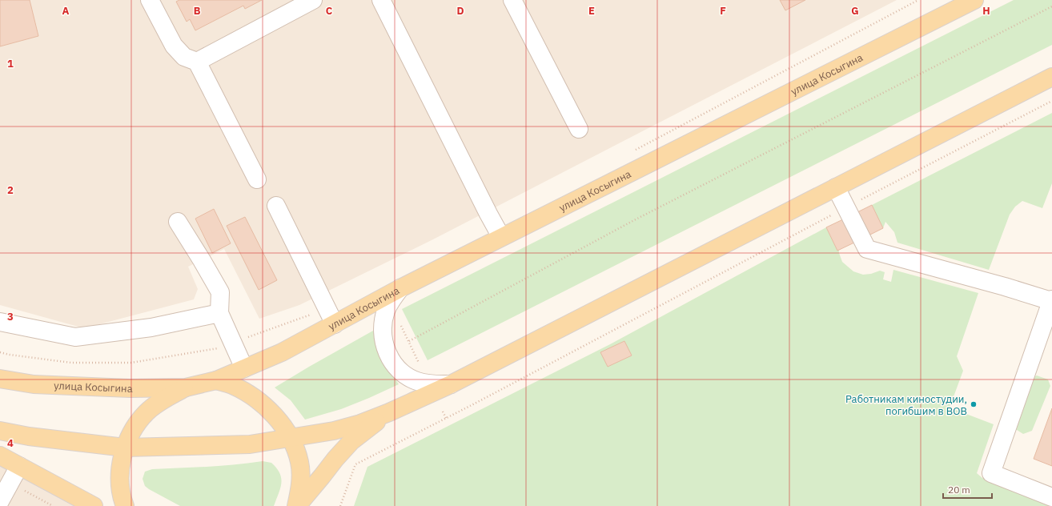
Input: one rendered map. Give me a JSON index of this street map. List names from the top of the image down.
{
  "streets": {
    "main road": ["улица Косыгина"]
  },
  "places": ["Работникам киностудии, погибшим в ВОВ"],
  "scale_bar": "20 m",
  "grid": {
    "columns": [
      "A",
      "B",
      "C",
      "D",
      "E",
      "F",
      "G",
      "H"
    ],
    "rows": [
      "1",
      "2",
      "3",
      "4"
    ]
  }
}
